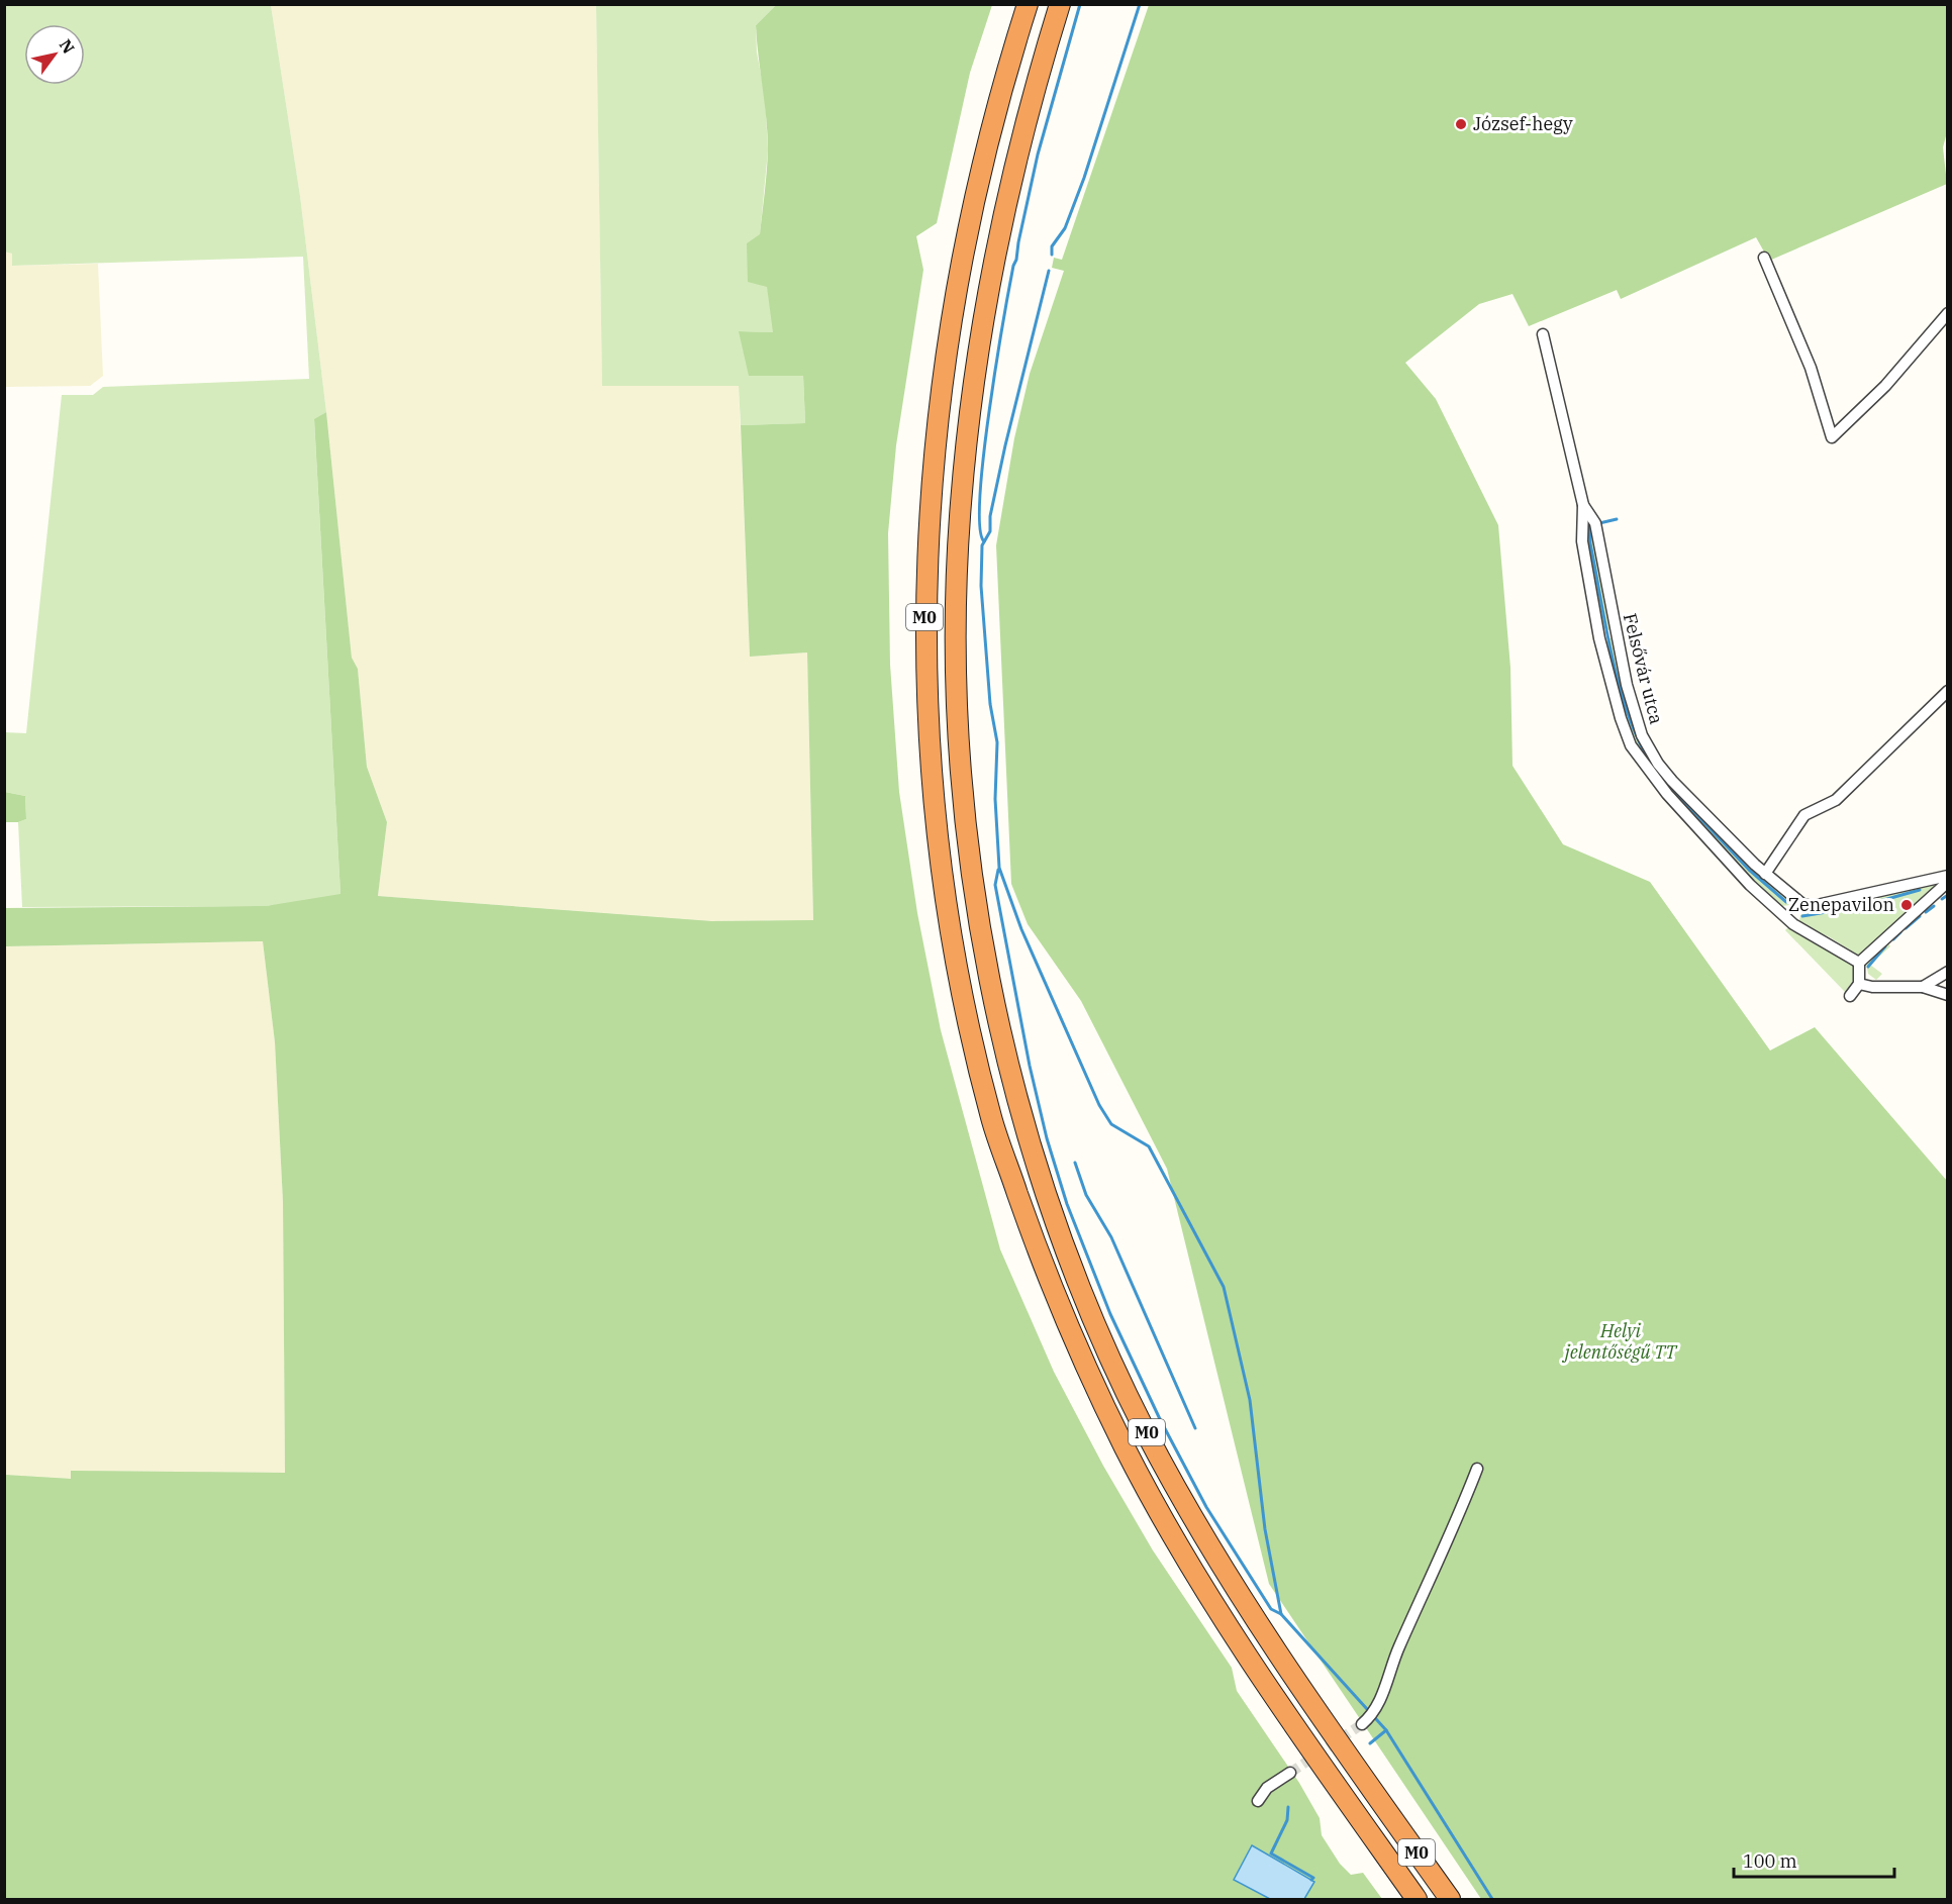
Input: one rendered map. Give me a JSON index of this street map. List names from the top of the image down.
{
  "streets": {
    "highway": ["M0"],
    "street": ["Felsővár utca"]
  },
  "parks": ["Helyi jelentőségű TT"],
  "places": ["József-hegy", "Zenepavilon"],
  "scale_bar": "100 m",
  "north": "top right"
}
